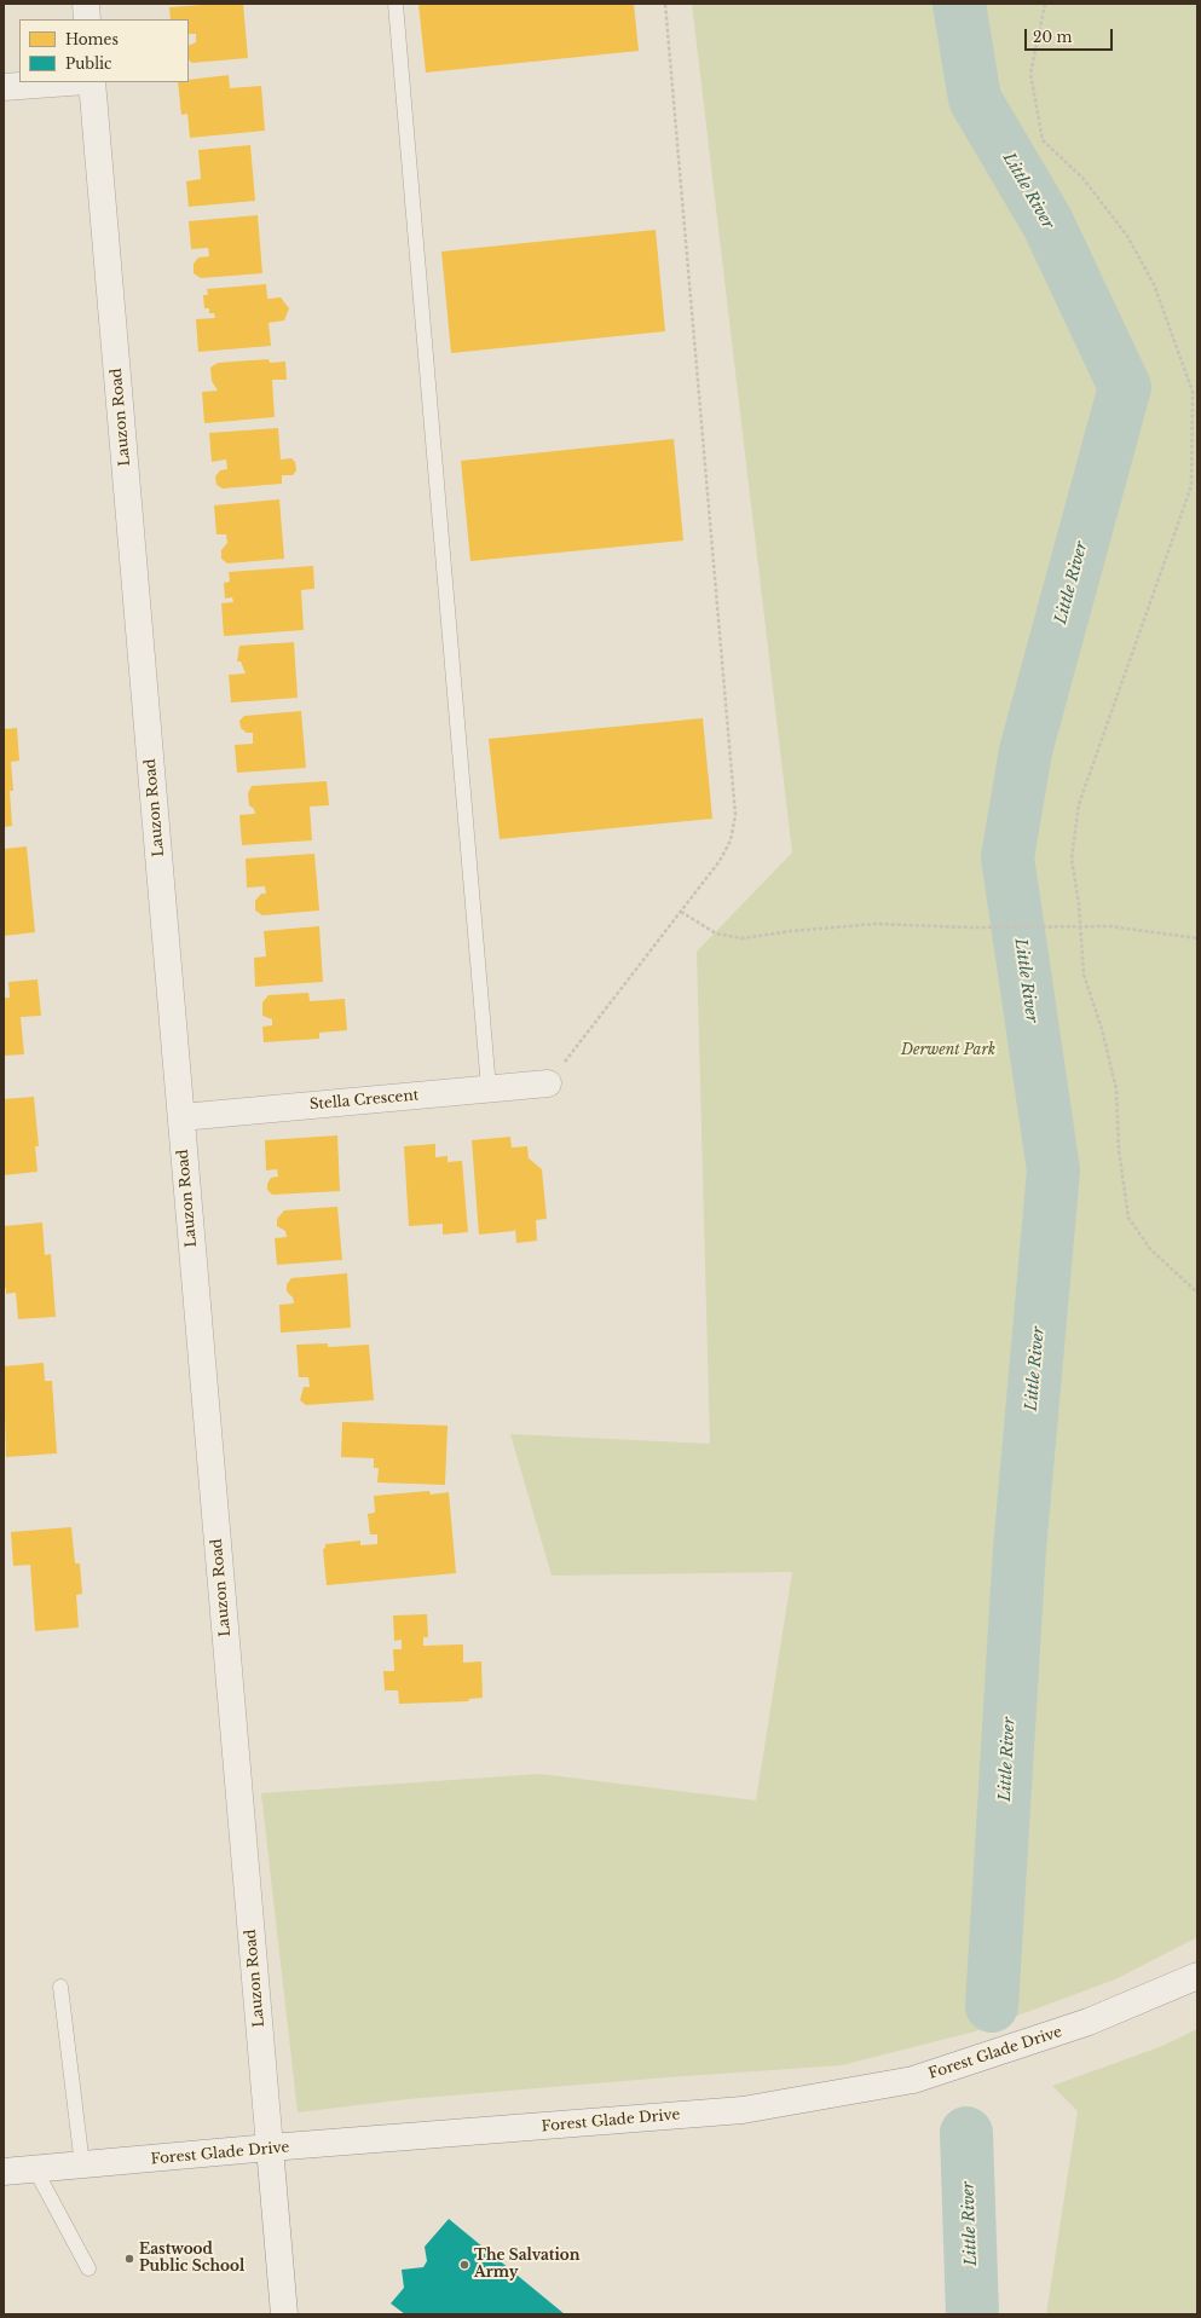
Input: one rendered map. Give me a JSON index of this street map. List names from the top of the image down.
{
  "streets": {
    "street": ["Lauzon Road", "Stella Crescent", "Forest Glade Drive"]
  },
  "crossings": [
    ["Lauzon Road", "Stella Crescent"],
    ["Lauzon Road", "Forest Glade Drive"]
  ],
  "water": ["Little River"],
  "parks": ["Derwent Park"],
  "places": ["Eastwood Public School", "The Salvation Army"],
  "legend": ["Homes", "Public"],
  "scale_bar": "20 m"
}
